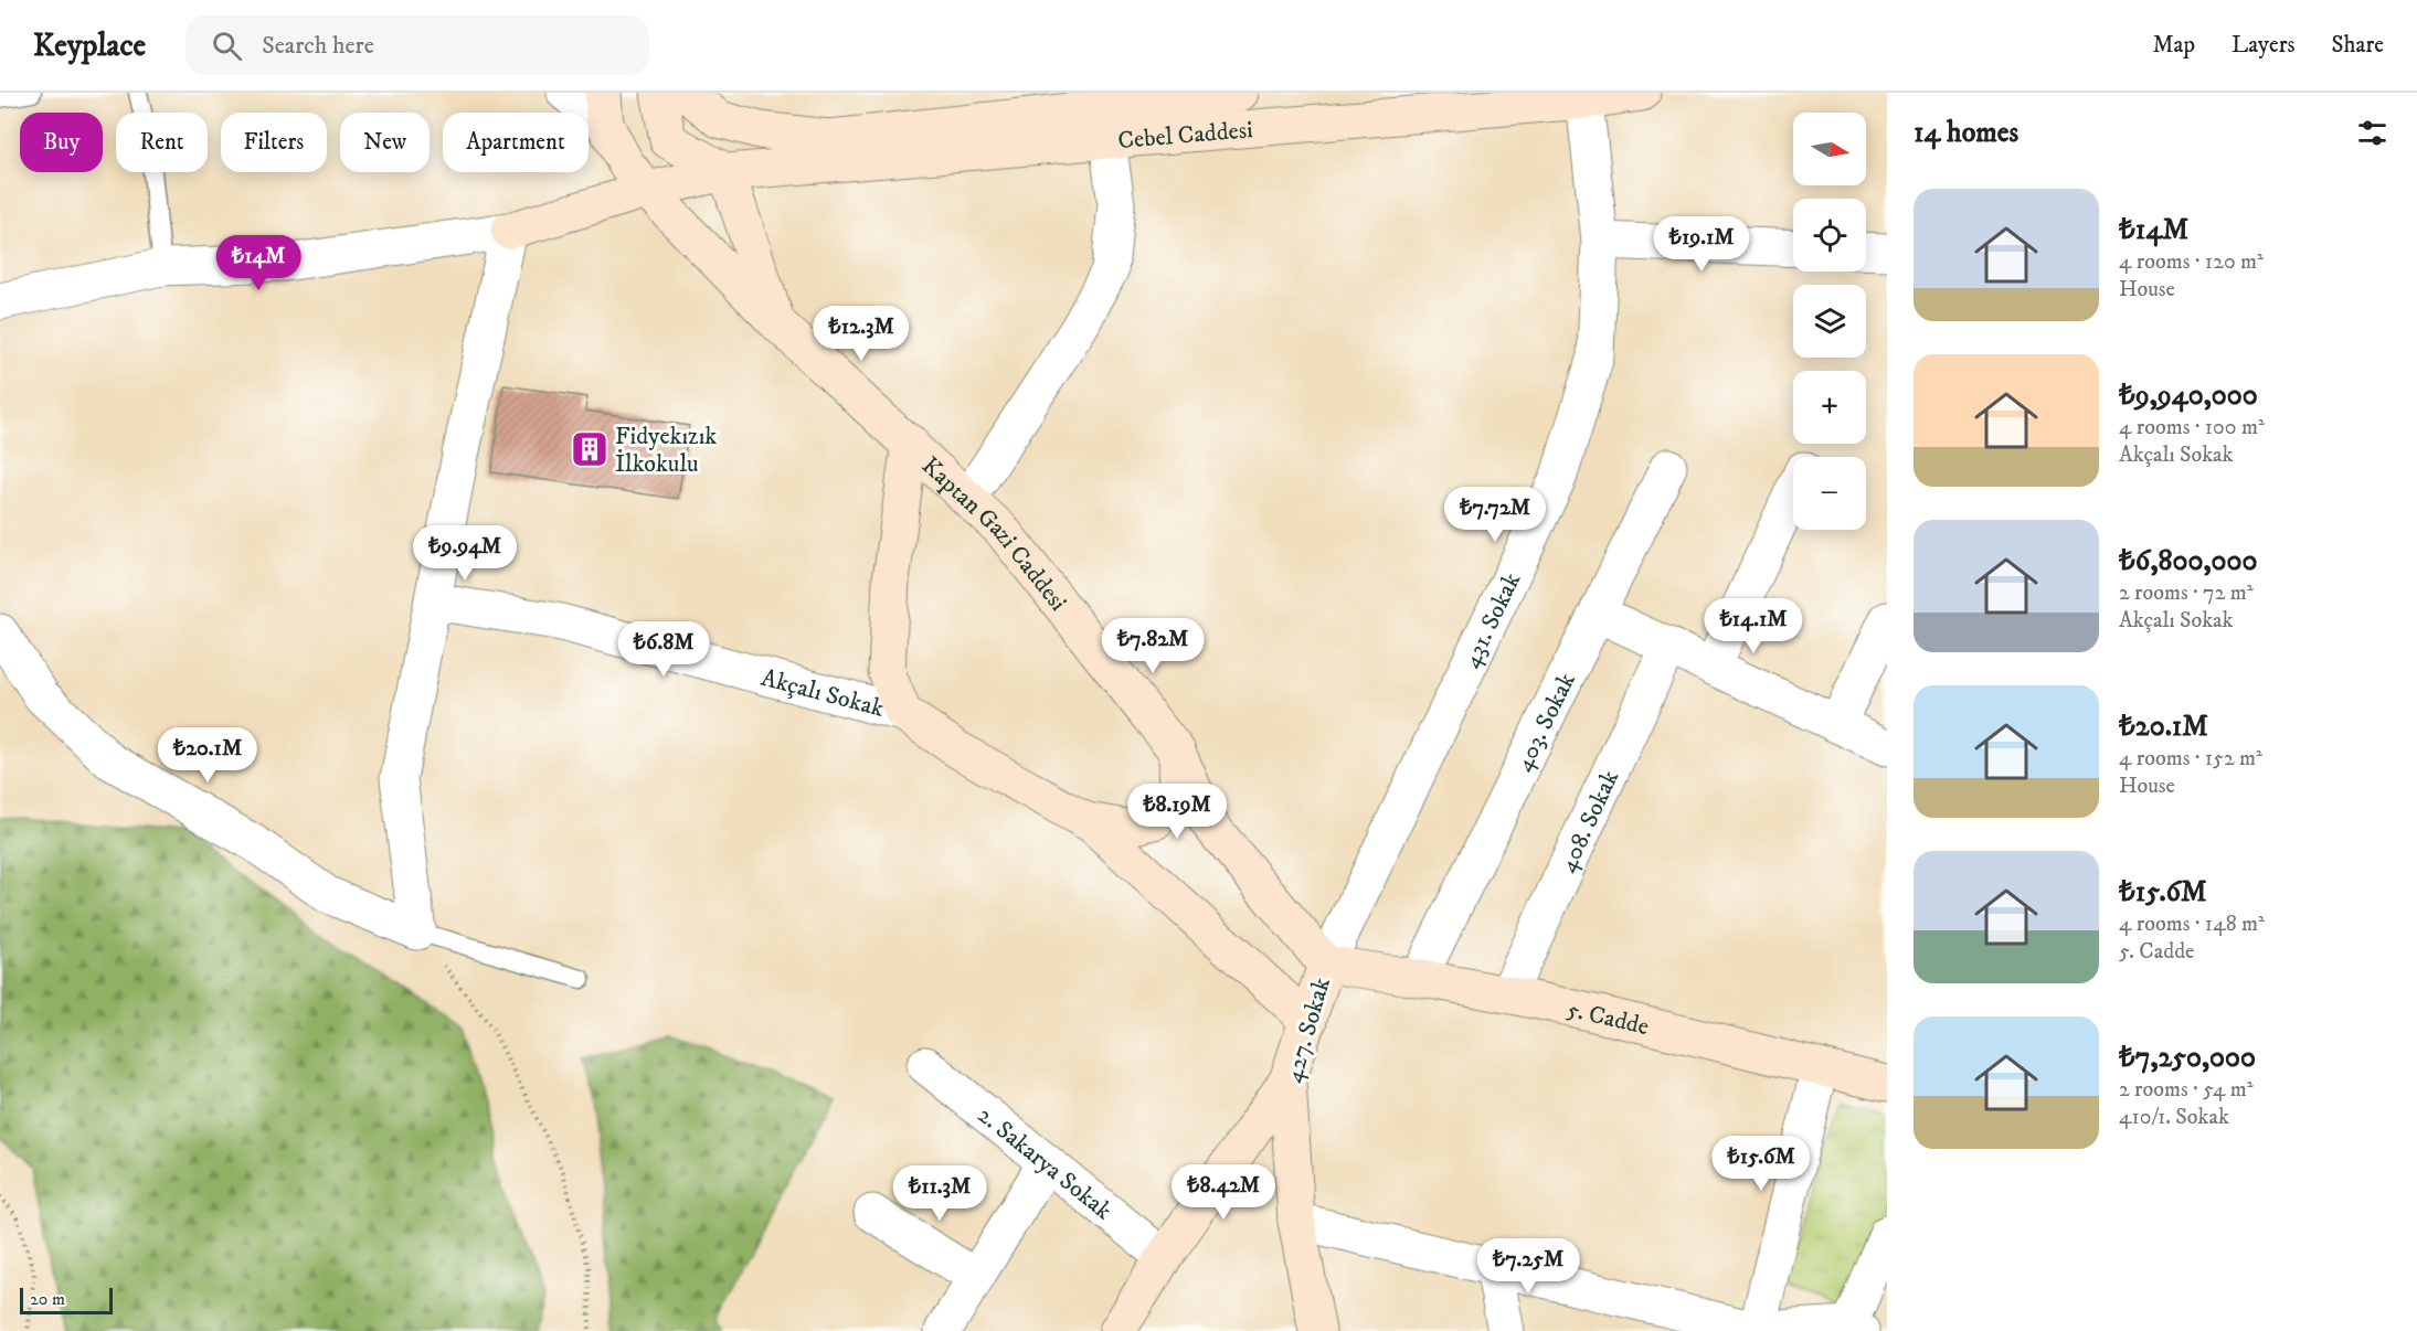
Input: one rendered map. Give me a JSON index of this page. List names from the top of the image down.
{
  "streets": {
    "main road": [
      "Cebel Caddesi",
      "Kaptan Gazi Caddesi",
      "5. Cadde",
      "427. Sokak"
    ],
    "street": [
      "431. Sokak",
      "Akçalı Sokak",
      "403. Sokak",
      "408. Sokak",
      "2. Sakarya Sokak"
    ]
  },
  "crossings": [
    ["Cebel Caddesi", "Kaptan Gazi Caddesi"],
    ["Cebel Caddesi", "431. Sokak"],
    ["Kaptan Gazi Caddesi", "431. Sokak"],
    ["Kaptan Gazi Caddesi", "Akçalı Sokak"],
    ["Kaptan Gazi Caddesi", "5. Cadde"],
    ["Kaptan Gazi Caddesi", "427. Sokak"],
    ["431. Sokak", "5. Cadde"],
    ["431. Sokak", "427. Sokak"],
    ["403. Sokak", "5. Cadde"],
    ["408. Sokak", "5. Cadde"],
    ["5. Cadde", "427. Sokak"]
  ],
  "places": {
    "building": ["Fidyekızık İlkokulu"]
  },
  "scale_bar": "20 m",
  "north": "right",
  "page": {
    "header": "Keyplace",
    "search": "Search here",
    "nav": ["Map", "Layers", "Share"],
    "heading": "14 homes",
    "map_buttons": ["+", "−"],
    "chip": [
      "Buy",
      "Rent",
      "Filters",
      "New",
      "Apartment"
    ],
    "list": [
      {
        "name": "₺14M",
        "note": "4 rooms · 120 m² · House"
      },
      {
        "name": "₺9,940,000",
        "note": "4 rooms · 100 m² · Akçalı Sokak"
      },
      {
        "name": "₺6,800,000",
        "note": "2 rooms · 72 m² · Akçalı Sokak"
      },
      {
        "name": "₺20.1M",
        "note": "4 rooms · 152 m² · House"
      },
      {
        "name": "₺15.6M",
        "note": "4 rooms · 148 m² · 5. Cadde"
      },
      {
        "name": "₺7,250,000",
        "note": "2 rooms · 54 m² · 410/1. Sokak"
      }
    ],
    "price": [
      "₺19.1M",
      "₺14M",
      "₺12.3M",
      "₺7.72M",
      "₺9.94M",
      "₺14.1M",
      "₺7.82M",
      "₺6.8M",
      "₺20.1M",
      "₺8.19M",
      "₺15.6M",
      "₺8.42M",
      "₺11.3M",
      "₺7.25M"
    ],
    "scale": "20 m"
  }
}
